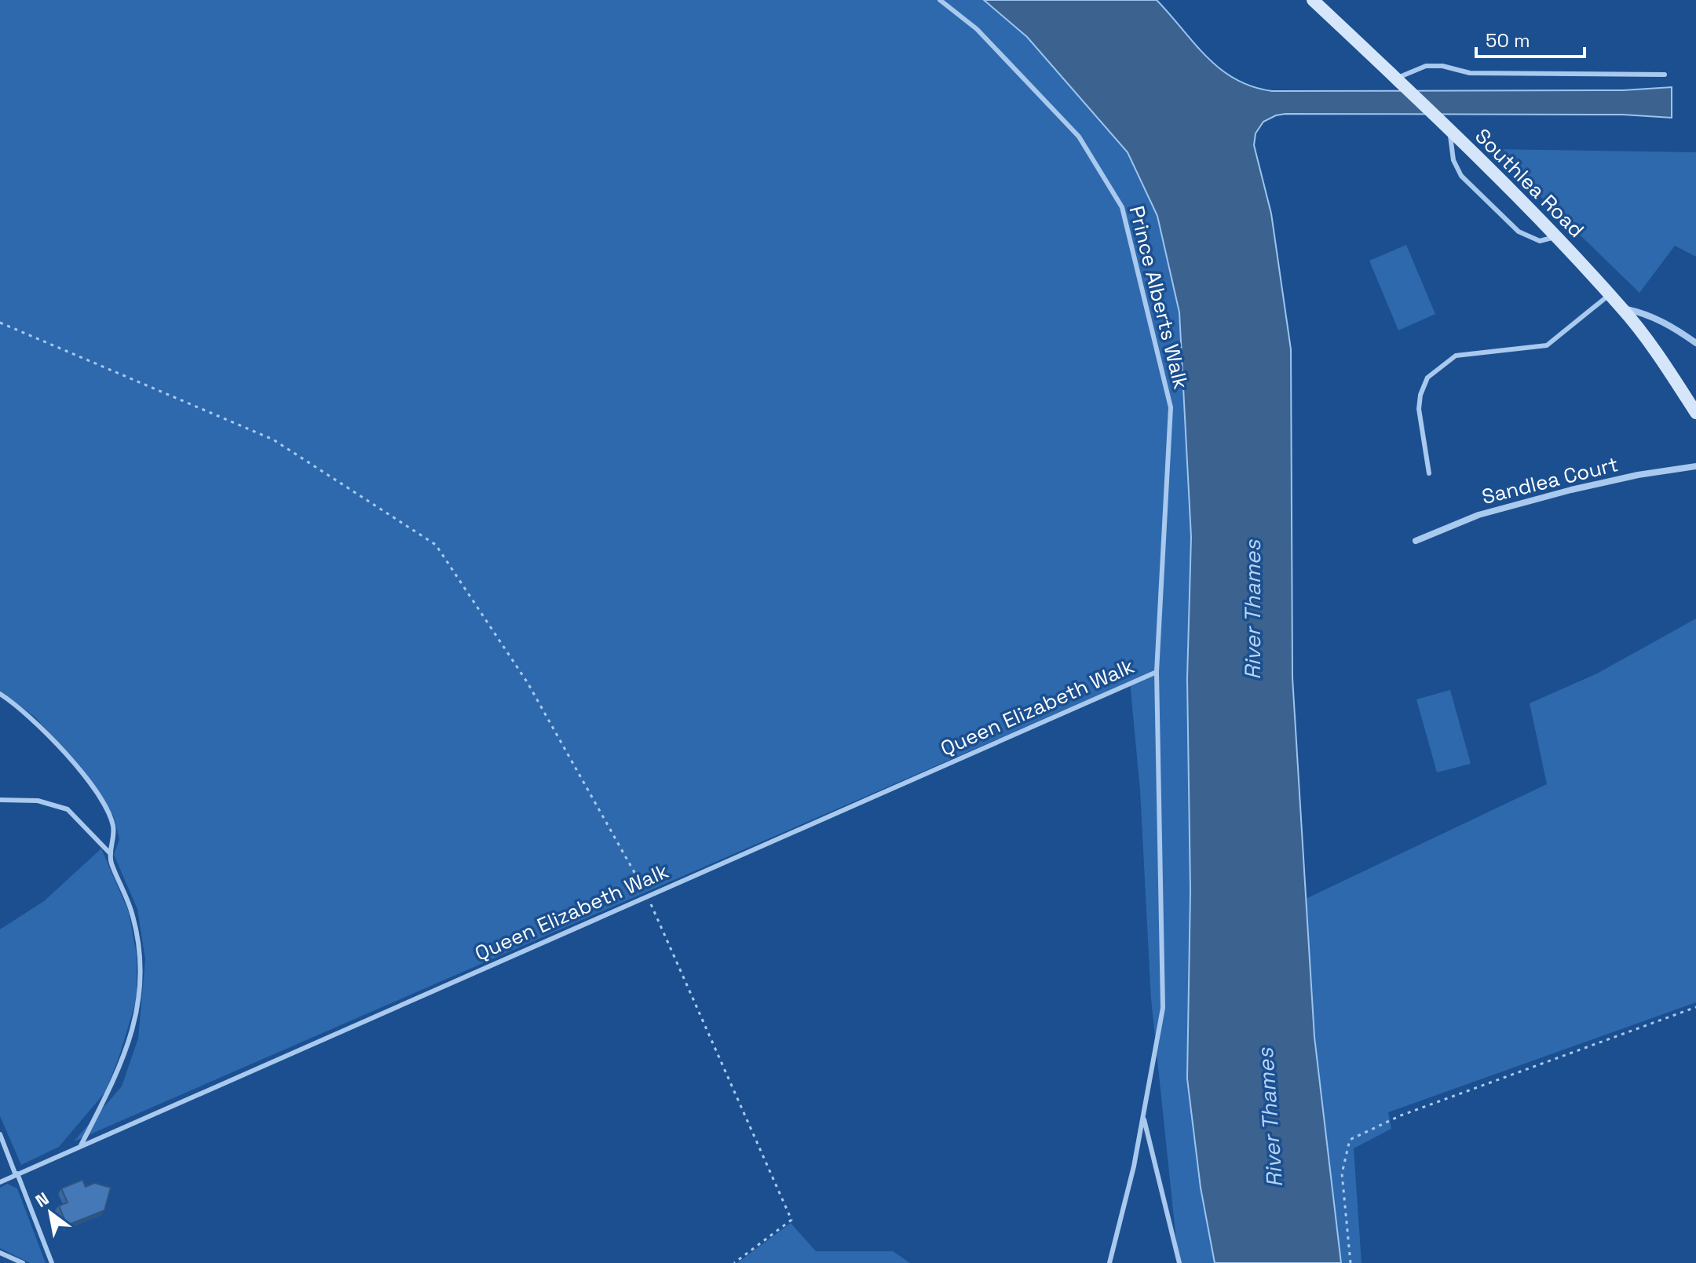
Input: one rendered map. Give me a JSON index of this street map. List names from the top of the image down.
{
  "streets": {
    "main road": ["Southlea Road"],
    "street": ["Sandlea Court"],
    "lane": ["Prince Alberts Walk", "Queen Elizabeth Walk"]
  },
  "crossings": [
    ["Prince Alberts Walk", "Queen Elizabeth Walk"]
  ],
  "water": ["River Thames"],
  "scale_bar": "50 m",
  "north": "top left"
}
